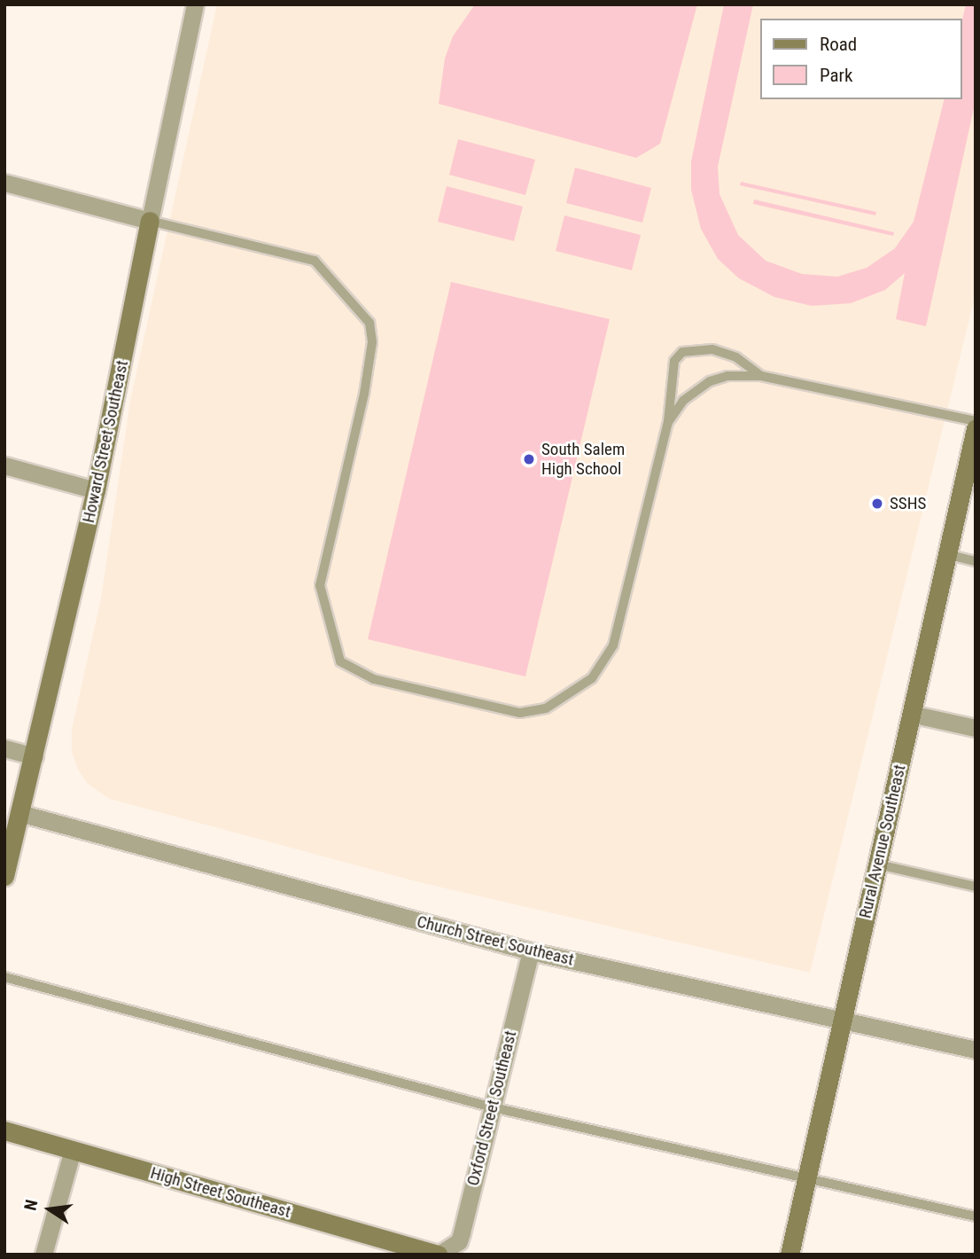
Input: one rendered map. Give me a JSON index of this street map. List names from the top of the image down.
{
  "streets": {
    "street": [
      "Howard Street Southeast",
      "Rural Avenue Southeast",
      "Church Street Southeast",
      "Oxford Street Southeast",
      "High Street Southeast"
    ]
  },
  "crossings": [
    ["Howard Street Southeast", "Church Street Southeast"],
    ["Rural Avenue Southeast", "Church Street Southeast"],
    ["Church Street Southeast", "Oxford Street Southeast"],
    ["Oxford Street Southeast", "High Street Southeast"]
  ],
  "places": ["South Salem High School", "SSHS"],
  "legend": ["Road", "Park"],
  "north": "left"
}
